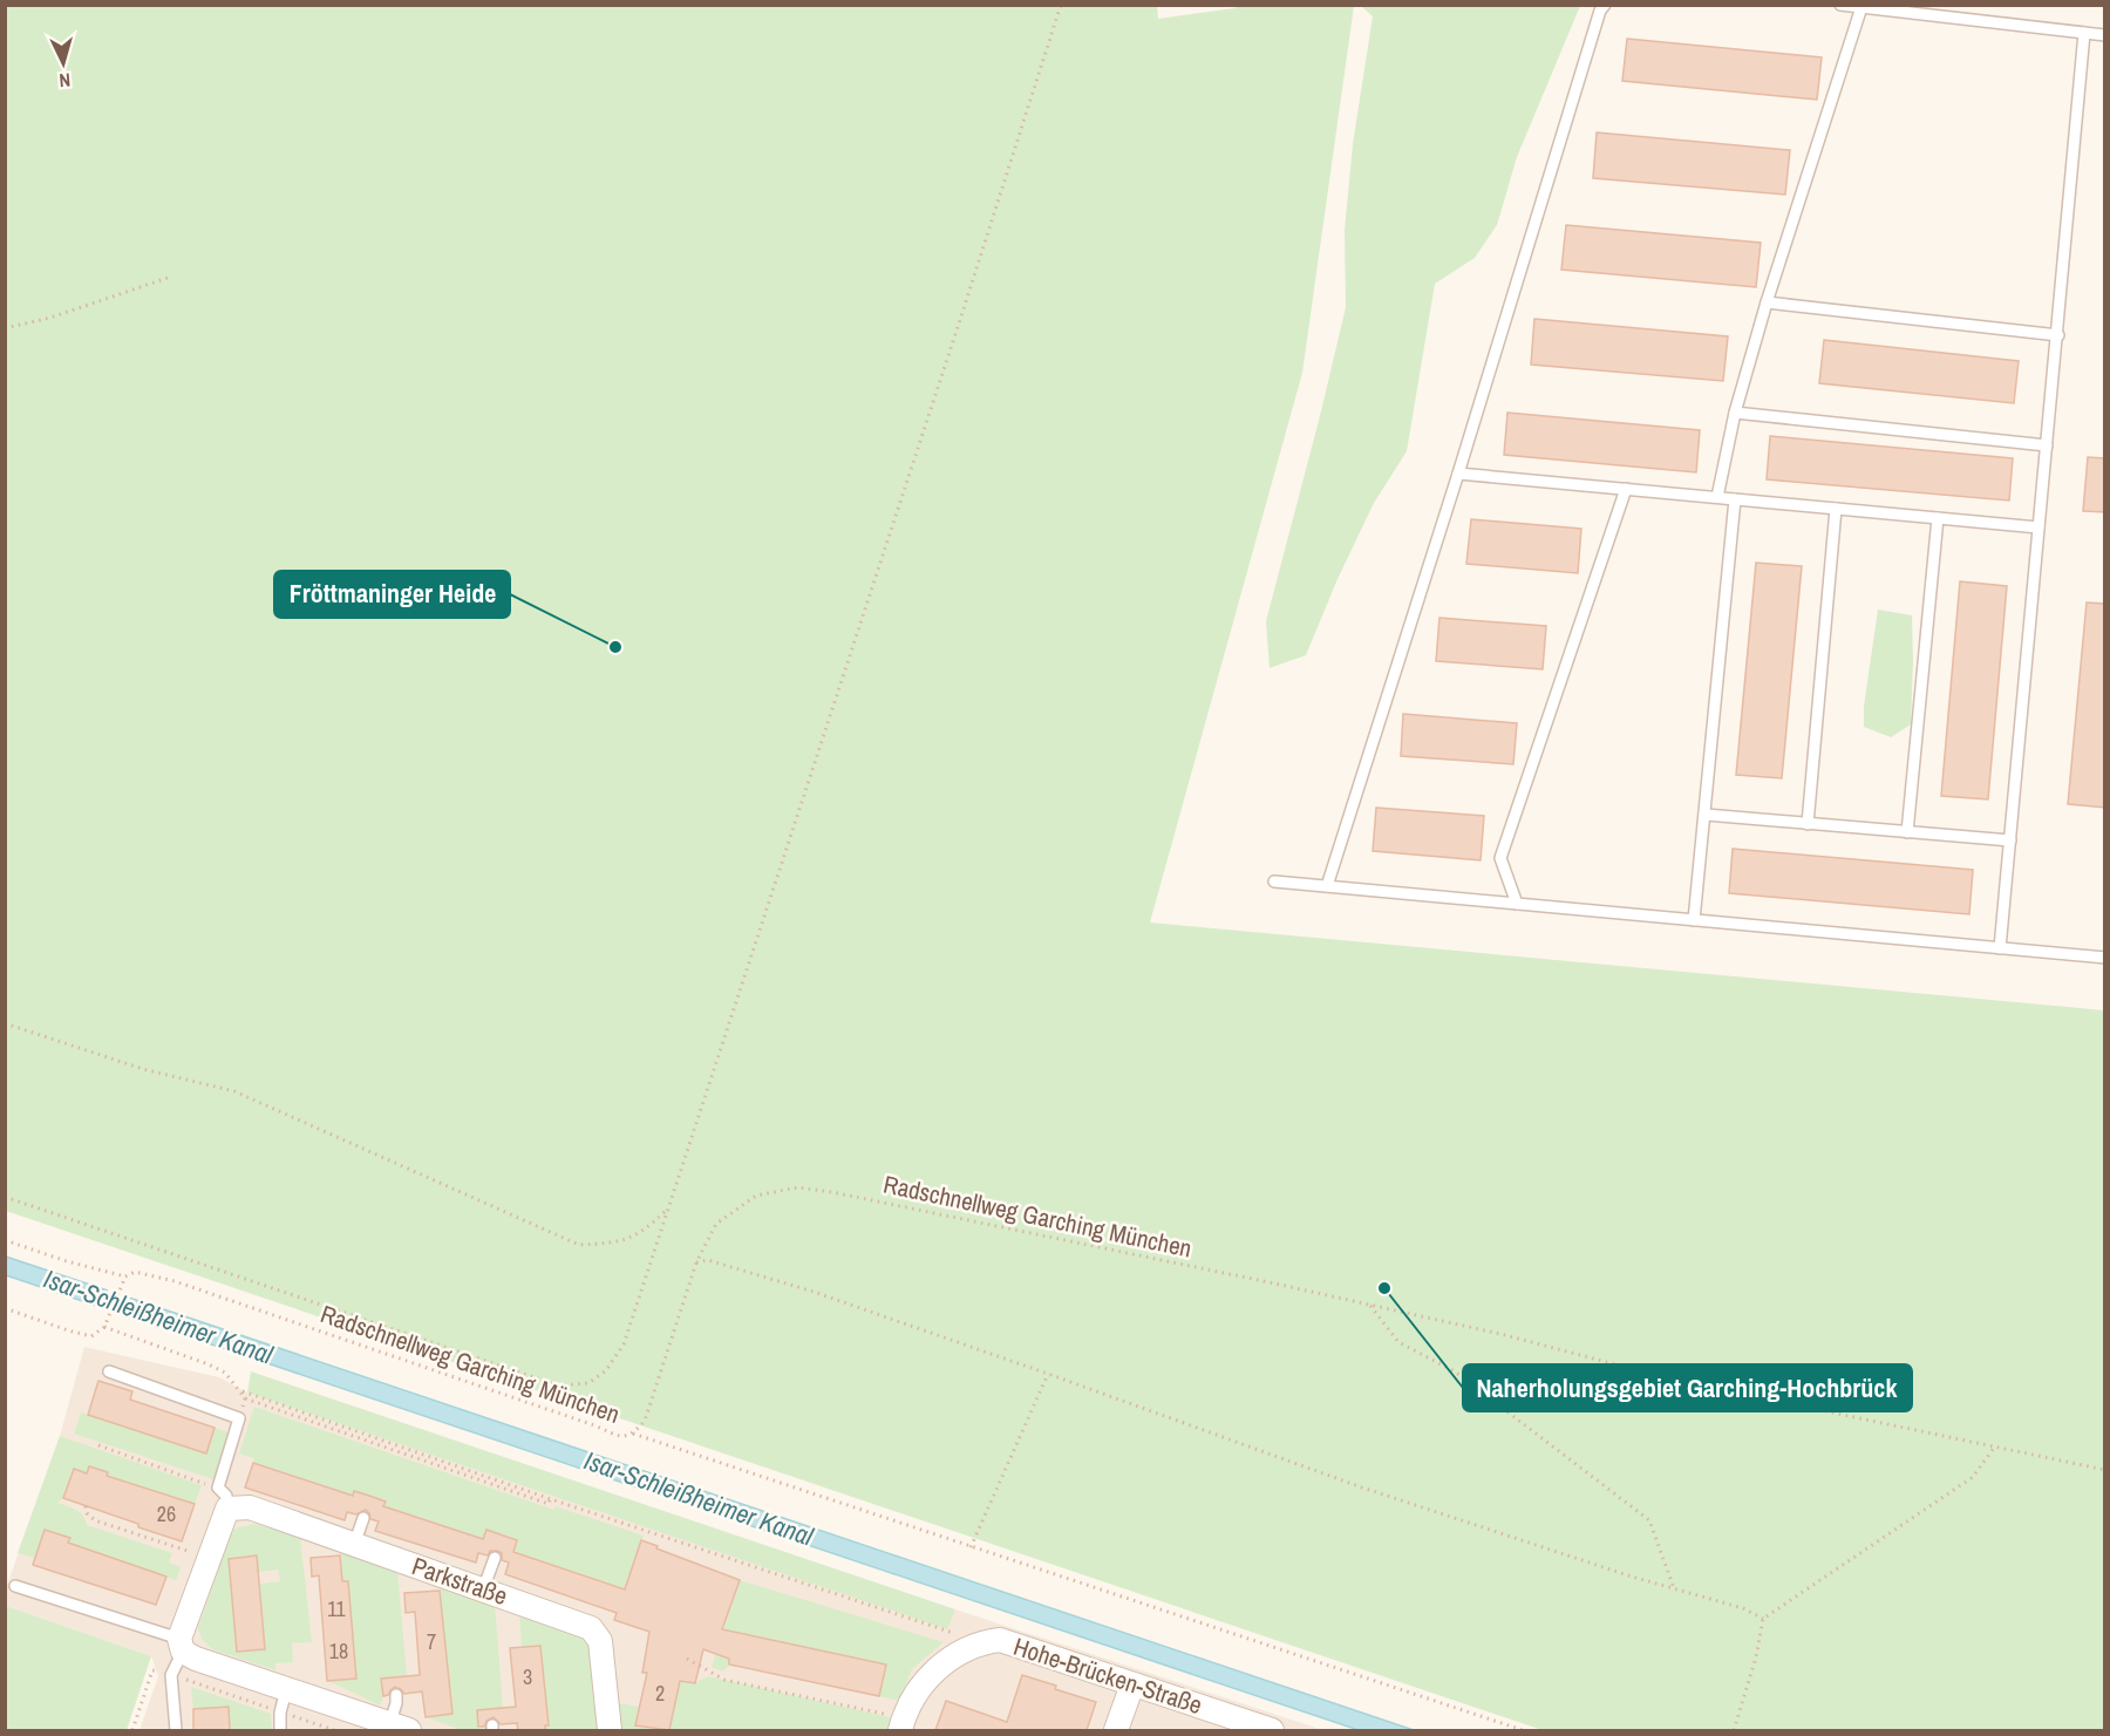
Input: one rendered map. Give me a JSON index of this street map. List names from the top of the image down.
{
  "streets": {
    "street": ["Parkstraße", "Hohe-Brücken-Straße"],
    "path": ["Radschnellweg Garching München"]
  },
  "water": ["Isar-Schleißheimer Kanal"],
  "places": ["Fröttmaninger Heide", "Naherholungsgebiet Garching-Hochbrück"],
  "house_numbers": [
    "26",
    "11",
    "7",
    "18",
    "3",
    "2"
  ],
  "north": "bottom"
}
